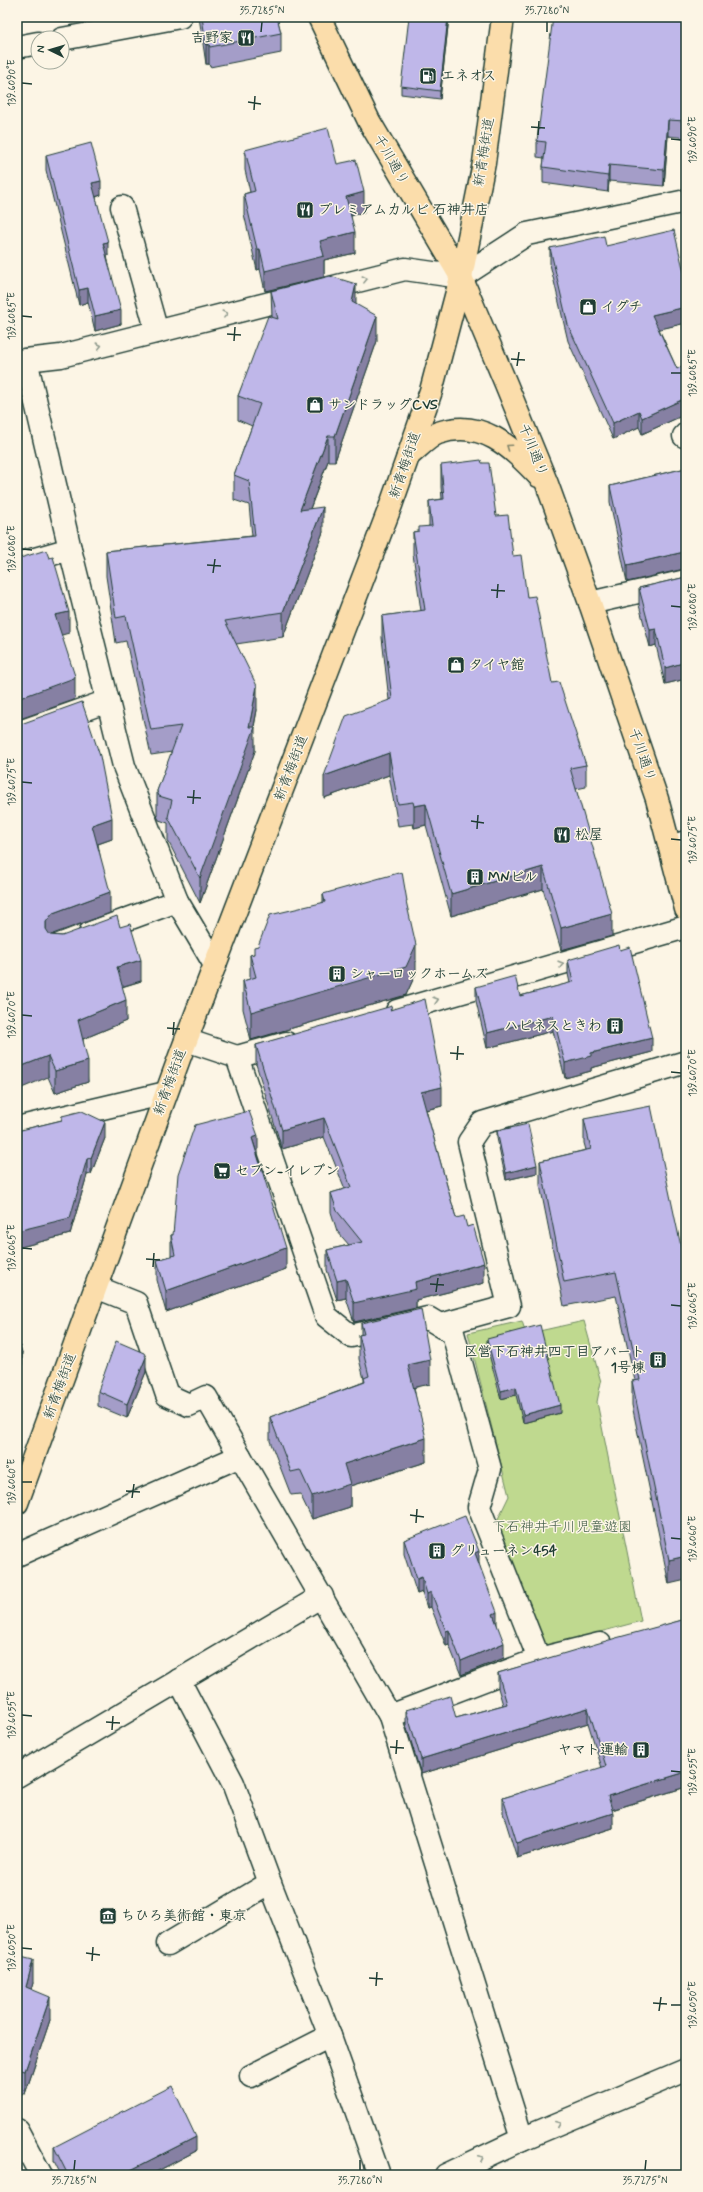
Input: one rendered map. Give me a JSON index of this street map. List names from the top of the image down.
{
  "streets": {
    "main road": ["新青梅街道", "千川通り"]
  },
  "crossings": [
    ["新青梅街道", "千川通り"]
  ],
  "parks": ["下石神井千川児童遊園"],
  "places": {
    "restaurant": ["吉野家", "プレミアムカルビ 石神井店", "松屋"],
    "fuel station": ["エネオス"],
    "shop": ["イグチ", "サンドラッグCVS", "タイヤ館"],
    "building": [
      "MNビル",
      "シャーロックホームズ",
      "ハピネスときわ",
      "区営下石神井四丁目アパート 1号棟",
      "グリューネン454",
      "ヤマト運輸"
    ],
    "supermarket": ["セブン-イレブン"],
    "museum": ["ちひろ美術館・東京"]
  },
  "north": "left",
  "coordinates": [
    "35.7285°N",
    "35.7280°N",
    "139.6090°E",
    "139.6085°E",
    "139.6080°E",
    "139.6075°E",
    "139.6070°E",
    "139.6065°E",
    "139.6060°E",
    "139.6055°E",
    "139.6050°E",
    "35.7275°N"
  ]
}
